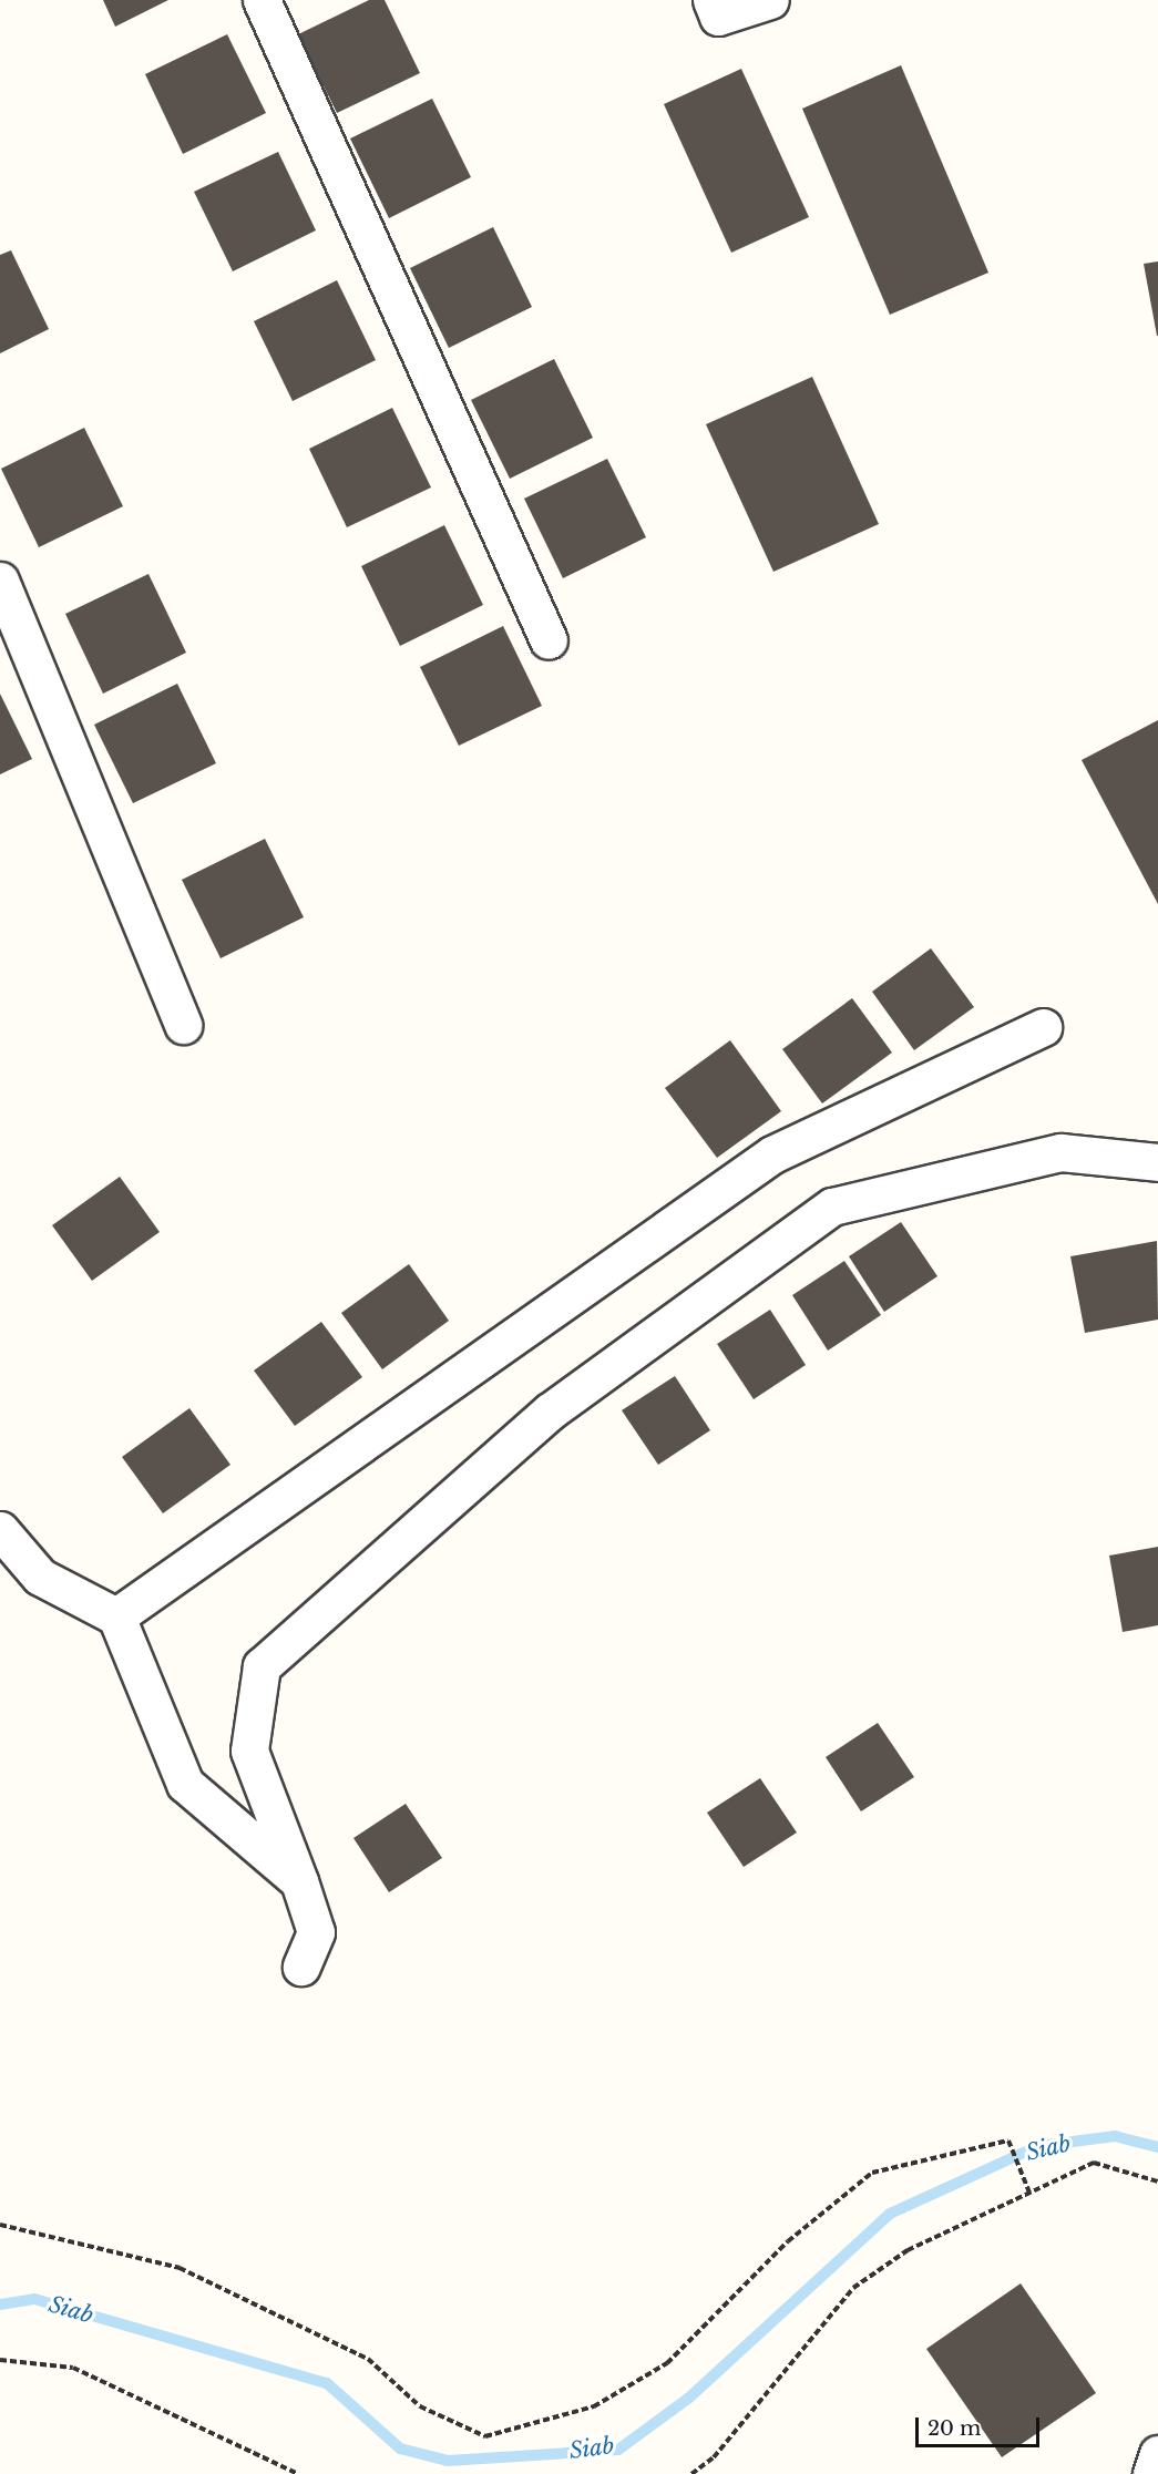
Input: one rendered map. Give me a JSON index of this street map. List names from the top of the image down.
{
  "water": ["Siab"],
  "scale_bar": "20 m"
}
